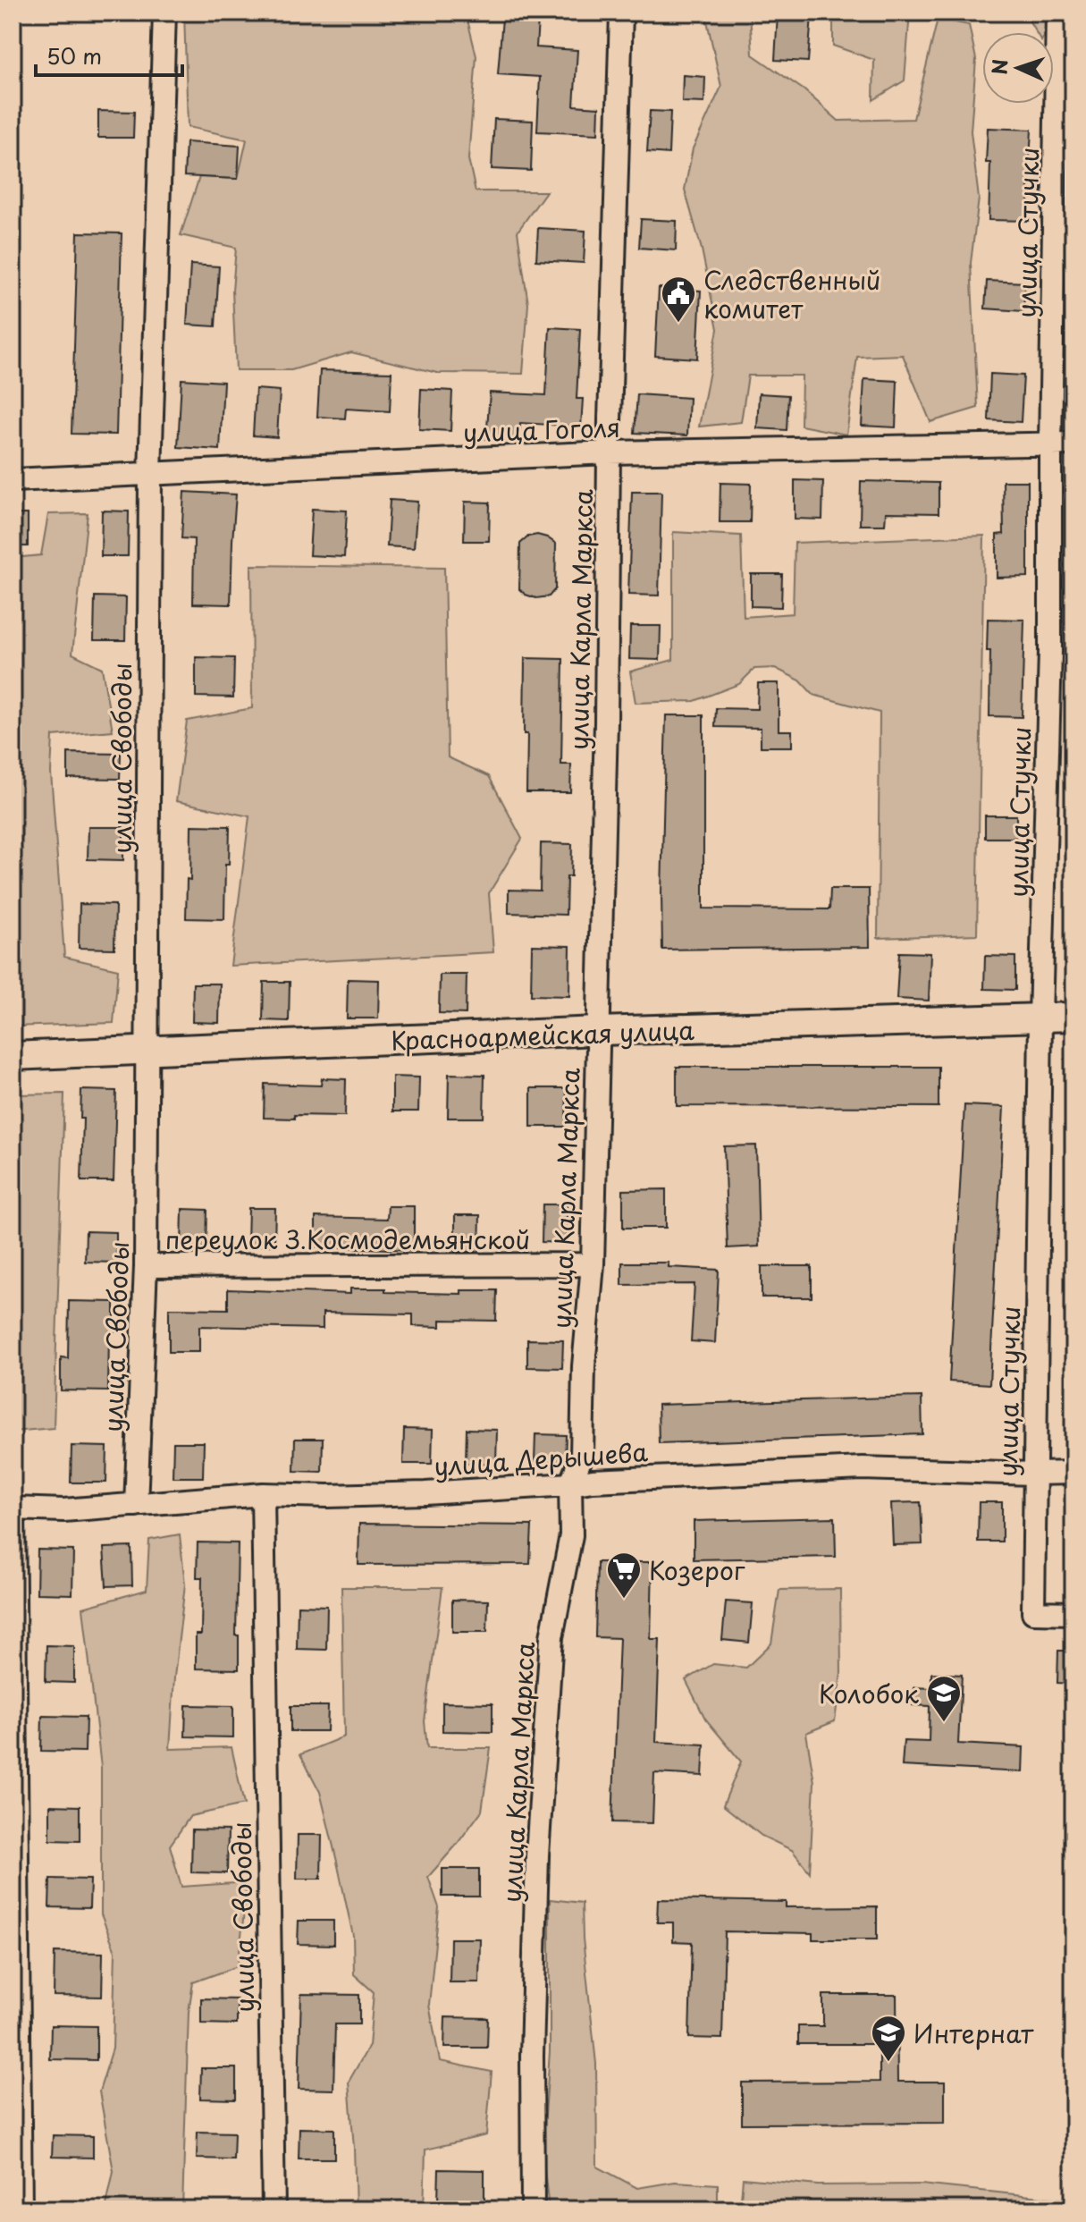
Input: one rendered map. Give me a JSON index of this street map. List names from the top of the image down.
{
  "streets": {
    "main road": ["Красноармейская улица"],
    "street": [
      "улица Стучки",
      "улица Гоголя",
      "улица Карла Маркса",
      "улица Свободы",
      "переулок З.Космодемьянской",
      "улица Дерышева"
    ]
  },
  "crossings": [
    ["улица Стучки", "улица Гоголя"],
    ["улица Стучки", "Красноармейская улица"],
    ["улица Стучки", "улица Дерышева"],
    ["улица Гоголя", "улица Карла Маркса"],
    ["улица Гоголя", "улица Свободы"],
    ["улица Карла Маркса", "Красноармейская улица"],
    ["улица Карла Маркса", "переулок З.Космодемьянской"],
    ["улица Карла Маркса", "улица Дерышева"],
    ["улица Свободы", "Красноармейская улица"],
    ["улица Свободы", "переулок З.Космодемьянской"],
    ["улица Свободы", "улица Дерышева"]
  ],
  "places": {
    "public building": ["Следственный комитет"],
    "supermarket": ["Козерог"],
    "school or university": ["Колобок", "Интернат"]
  },
  "scale_bar": "50 m",
  "north": "left"
}
